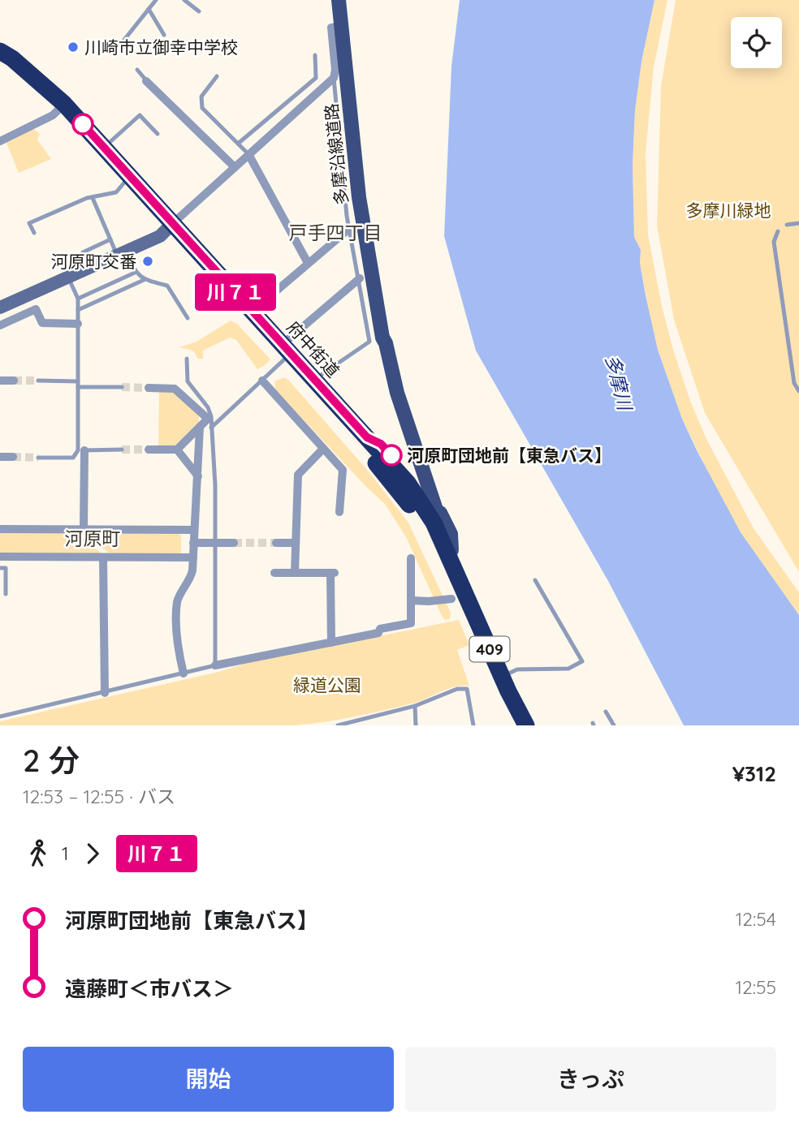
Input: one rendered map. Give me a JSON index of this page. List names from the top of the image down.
{
  "streets": {
    "highway": ["府中街道", "409"],
    "main road": ["多摩沿線道路"]
  },
  "crossings": [
    ["多摩沿線道路", "府中街道"]
  ],
  "districts": ["戸手四丁目", "河原町"],
  "water": ["多摩川"],
  "parks": ["多摩川緑地", "緑道公園"],
  "places": ["川崎市立御幸中学校", "河原町交番", "河原町団地前【東急バス】"],
  "lines": ["bus line 川７１"],
  "page": {
    "on_map": "川７１",
    "heading": ["2 分", "12:53 – 12:55 · バス", "¥312"],
    "legs": ["1", "川７１"],
    "list": [
      {
        "name": "河原町団地前【東急バス】",
        "value": "12:54"
      },
      {
        "name": "遠藤町＜市バス＞",
        "value": "12:55"
      }
    ],
    "buttons": ["開始", "きっぷ"]
  }
}
